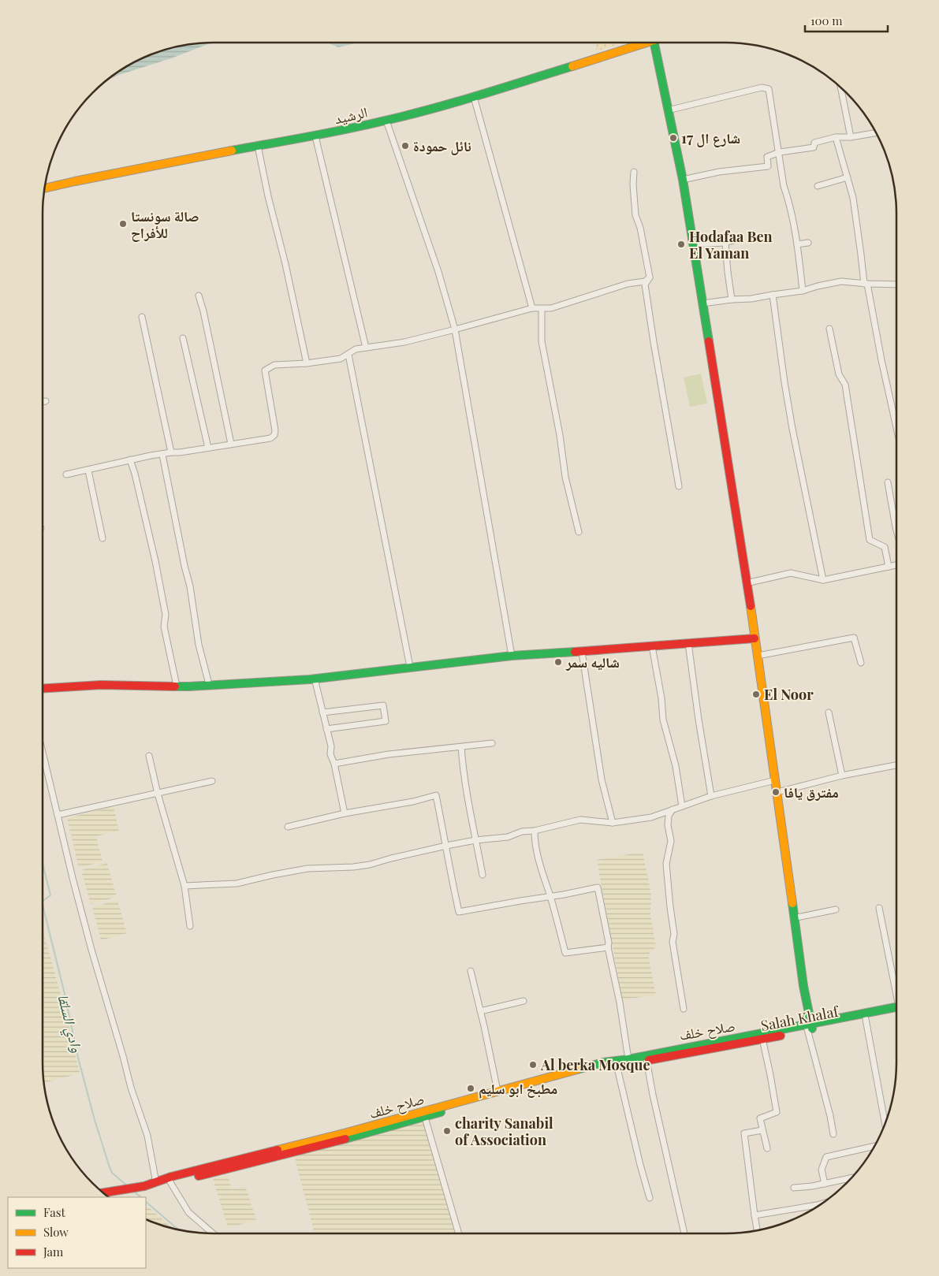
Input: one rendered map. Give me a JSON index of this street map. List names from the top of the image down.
{
  "streets": {
    "main road": ["الرشيد", "Salah Khalaf", "صلاح خلف"]
  },
  "crossings": [
    ["Salah Khalaf", "صلاح خلف"]
  ],
  "water": ["وادي السلقا"],
  "places": [
    "شارع ال 17",
    "نائل حمودة",
    "صالة سونستا للأفراح",
    "Hodafaa Ben El Yaman",
    "شاليه سمر",
    "El Noor",
    "مفترق يافا",
    "Al berka Mosque",
    "مطبخ ابو سليم",
    "charity Sanabil of Association"
  ],
  "legend": ["Fast", "Slow", "Jam"],
  "scale_bar": "100 m"
}
